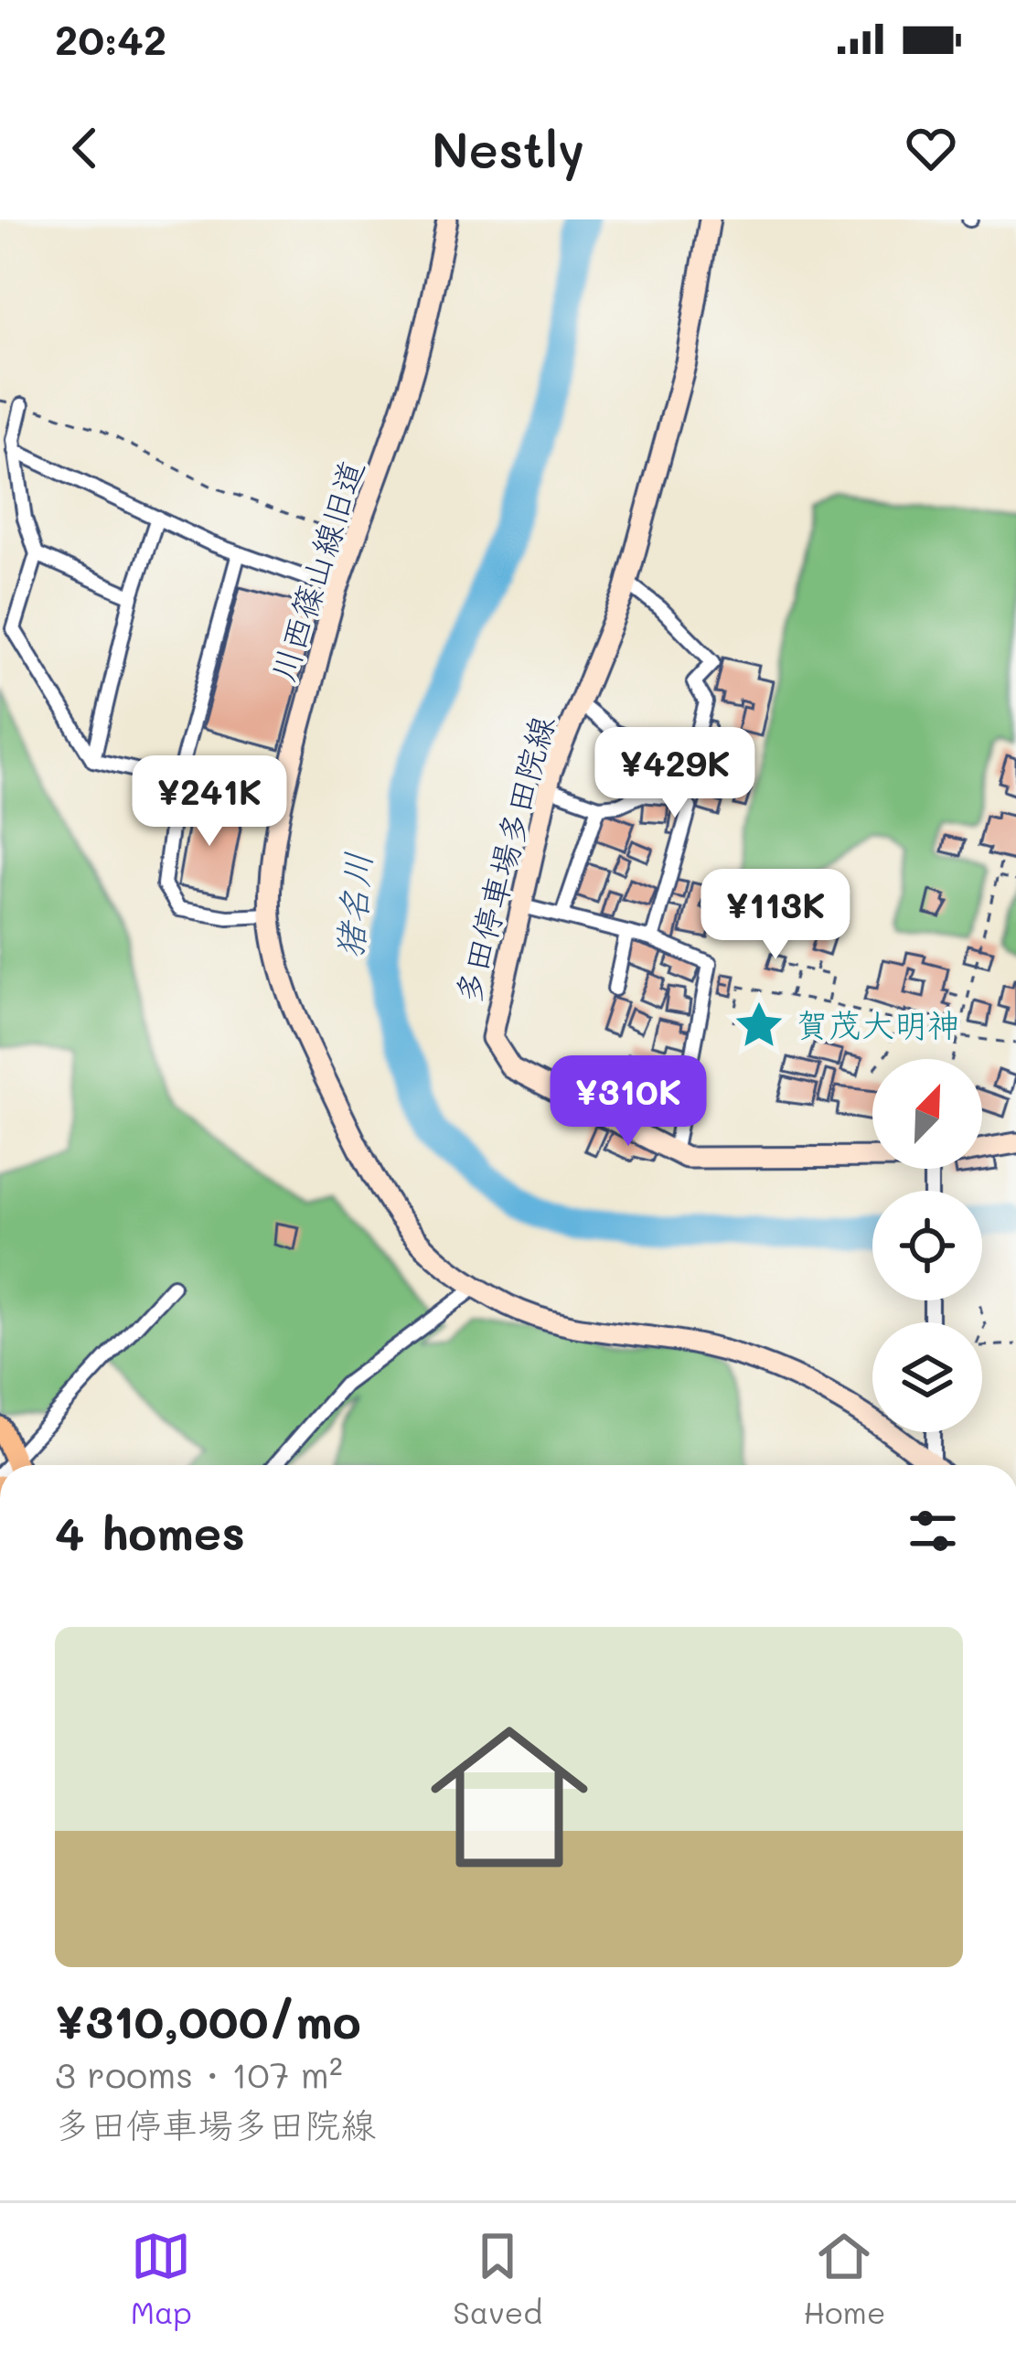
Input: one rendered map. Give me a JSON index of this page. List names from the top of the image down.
{
  "streets": {
    "street": ["川西篠山線旧道", "多田停車場多田院線"]
  },
  "water": ["猪名川"],
  "places": {
    "place": ["賀茂大明神"]
  },
  "north": "top right",
  "page": {
    "status": "20:42",
    "header": "Nestly",
    "price": [
      "¥429K",
      "¥241K",
      "¥113K",
      "¥310K"
    ],
    "heading": "4 homes",
    "list": [
      {
        "name": "¥310,000/mo",
        "note": "3 rooms · 107 m² · 多田停車場多田院線"
      }
    ],
    "tabs": ["Map", "Saved", "Home"]
  }
}
